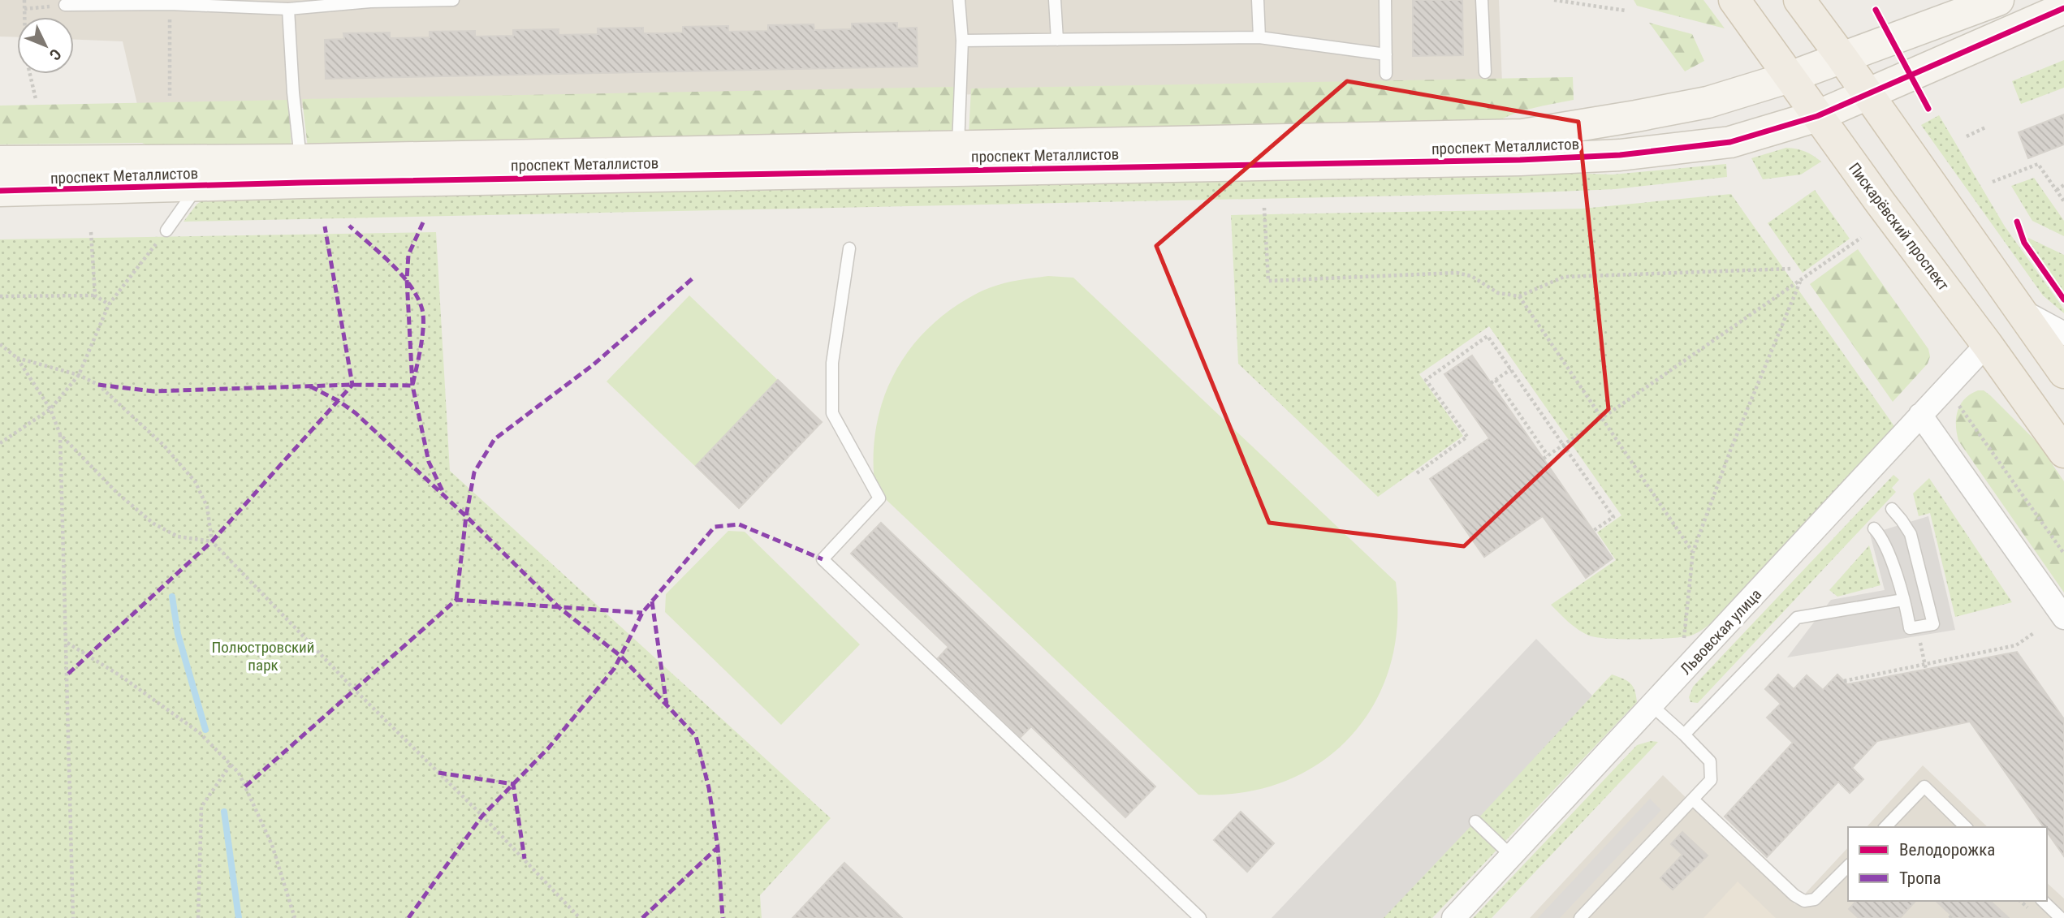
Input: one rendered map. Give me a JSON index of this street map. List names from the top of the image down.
{
  "streets": {
    "main road": ["Пискарёвский проспект"],
    "street": ["проспект Металлистов", "Львовская улица"]
  },
  "crossings": [
    ["проспект Металлистов", "Пискарёвский проспект"],
    ["Пискарёвский проспект", "Львовская улица"]
  ],
  "parks": ["Полюстровский парк"],
  "legend": ["Велодорожка", "Тропа"],
  "north": "bottom right"
}
